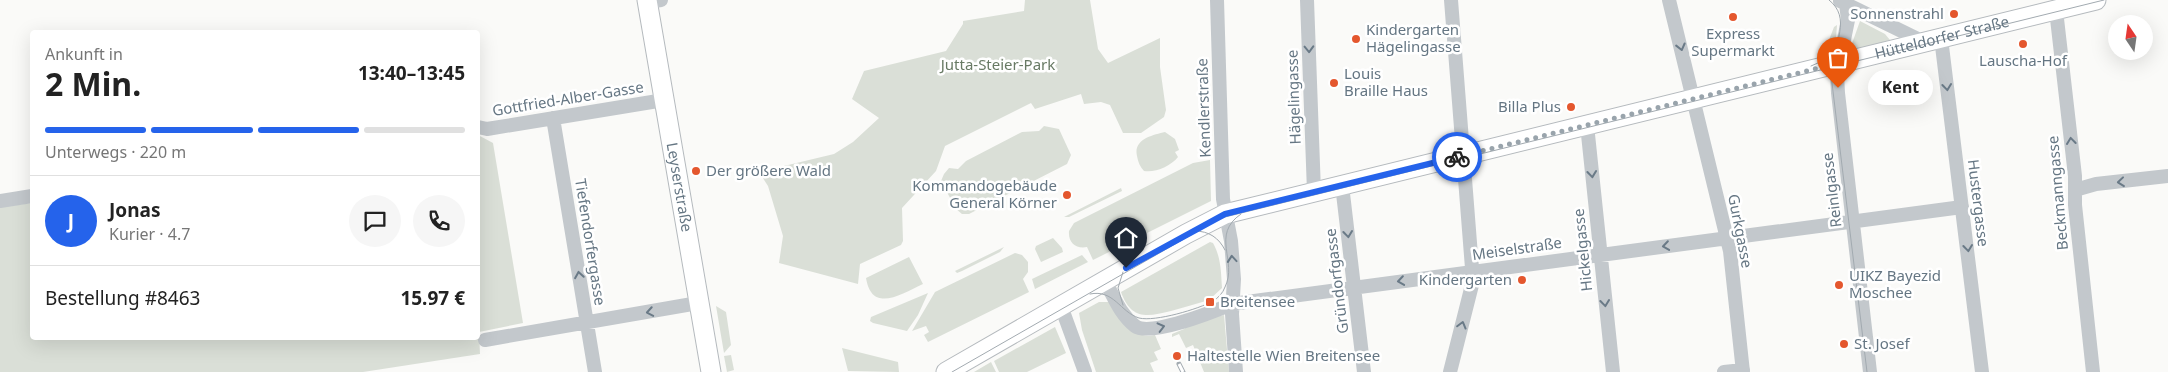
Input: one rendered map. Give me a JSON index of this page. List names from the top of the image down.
{
  "streets": {
    "main road": ["Hütteldorfer Straße", "Leyserstraße"],
    "street": [
      "Hägelingasse",
      "Gottfried-Alber-Gasse",
      "Kendlerstraße",
      "Reinlgasse",
      "Beckmanngasse",
      "Hustergasse",
      "Gurkgasse",
      "Tiefendorfergasse",
      "Meiselstraße",
      "Hickelgasse",
      "Gründorfgasse"
    ]
  },
  "crossings": [
    ["Hütteldorfer Straße", "Hägelingasse"],
    ["Hütteldorfer Straße", "Kendlerstraße"],
    ["Hütteldorfer Straße", "Reinlgasse"],
    ["Hütteldorfer Straße", "Beckmanngasse"],
    ["Hütteldorfer Straße", "Hustergasse"],
    ["Hütteldorfer Straße", "Gurkgasse"],
    ["Hütteldorfer Straße", "Meiselstraße"],
    ["Hütteldorfer Straße", "Hickelgasse"],
    ["Hütteldorfer Straße", "Gründorfgasse"],
    ["Gottfried-Alber-Gasse", "Leyserstraße"],
    ["Gottfried-Alber-Gasse", "Tiefendorfergasse"],
    ["Kendlerstraße", "Meiselstraße"],
    ["Reinlgasse", "Meiselstraße"],
    ["Hustergasse", "Meiselstraße"],
    ["Gurkgasse", "Meiselstraße"],
    ["Meiselstraße", "Hickelgasse"],
    ["Meiselstraße", "Gründorfgasse"]
  ],
  "one_way": [
    "Hägelingasse",
    "Beckmanngasse",
    "Hustergasse",
    "Tiefendorfergasse",
    "Hickelgasse"
  ],
  "parks": ["Jutta-Steier-Park"],
  "places": {
    "other": [
      "Sonnenstrahl",
      "Express Supermarkt",
      "Kindergarten Hägelingasse",
      "Lauscha-Hof",
      "Louis Braille Haus",
      "Kent",
      "Billa Plus",
      "Der größere Wald",
      "Kommandogebäude General Körner",
      "Kindergarten",
      "UIKZ Bayezid Moschee",
      "St. Josef",
      "Haltestelle Wien Breitensee"
    ],
    "transit": ["Breitensee"]
  },
  "north": "top",
  "page": {
    "heading": ["2 Min.", "Ankunft in", "13:40–13:45"],
    "panel": [
      "Jonas",
      "Kurier · 4.7",
      "Bestellung #8463",
      "15.97 €"
    ],
    "bubble": "Kent",
    "bar": "Unterwegs · 220 m",
    "round": "J"
  }
}
